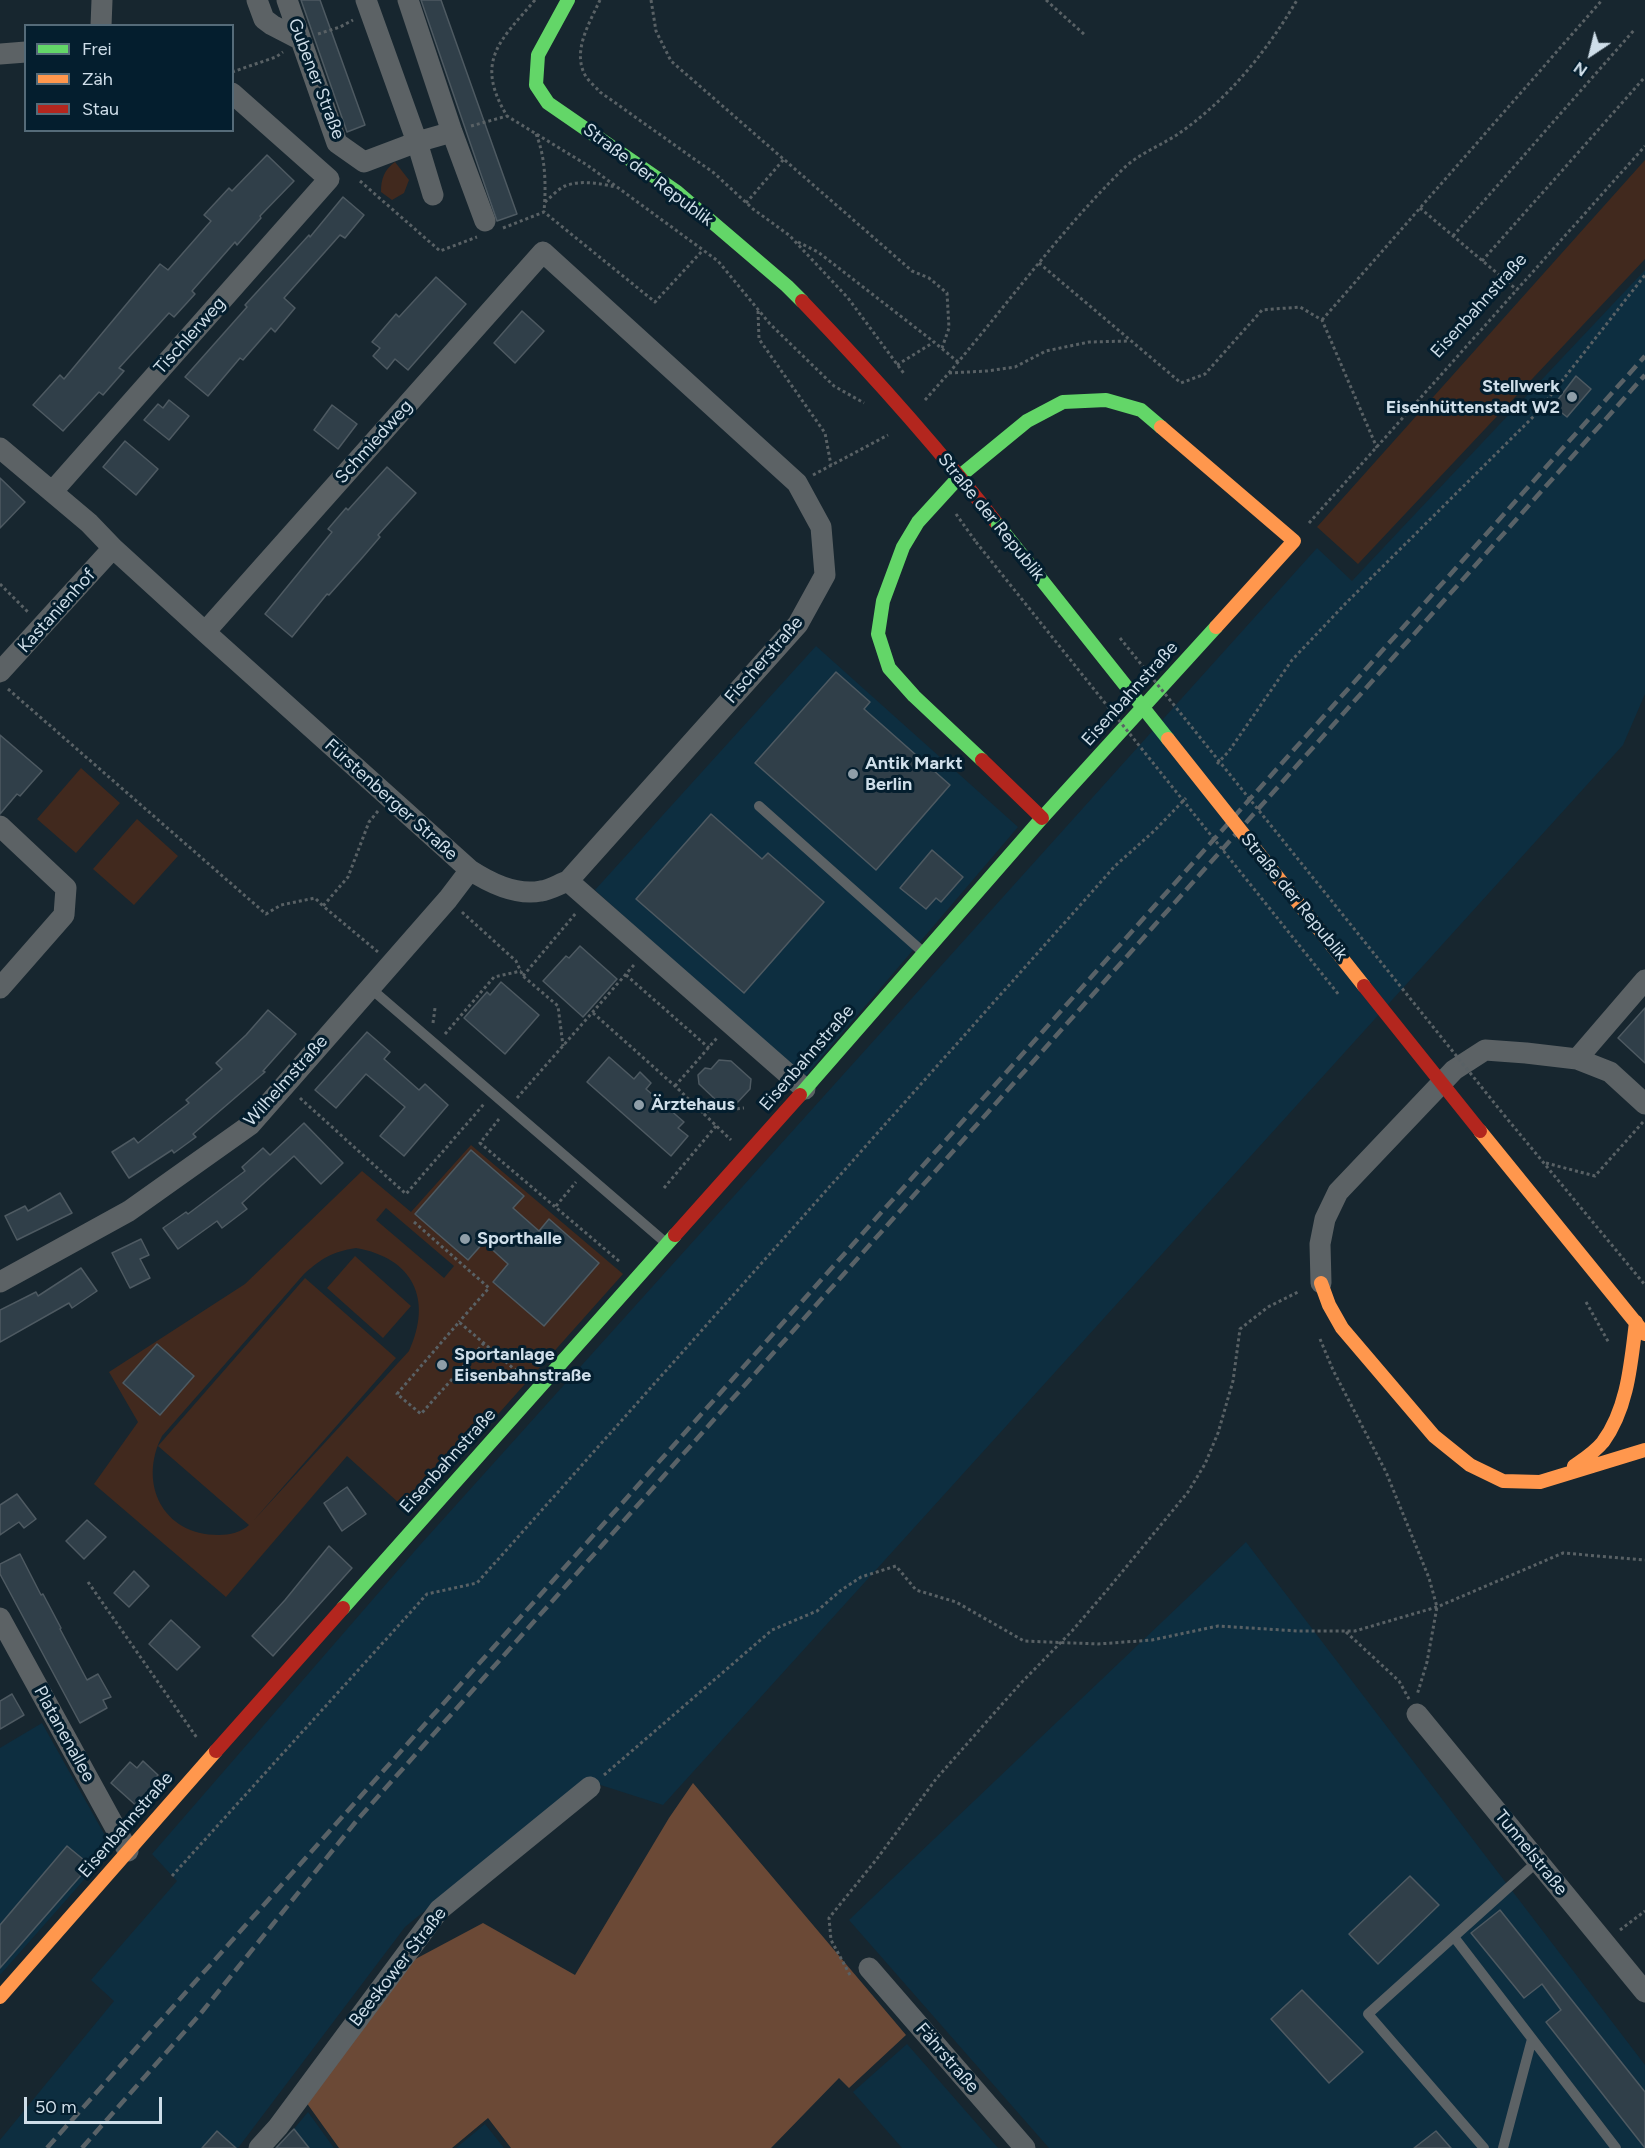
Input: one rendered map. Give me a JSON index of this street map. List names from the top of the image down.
{
  "streets": {
    "main road": ["Straße der Republik", "Eisenbahnstraße"],
    "street": [
      "Gubener Straße",
      "Tischlerweg",
      "Schmiedweg",
      "Kastanienhof",
      "Fischerstraße",
      "Fürstenberger Straße",
      "Wilhelmstraße",
      "Platanenallee",
      "Tunnelstraße",
      "Beeskower Straße",
      "Fährstraße"
    ]
  },
  "crossings": [
    ["Eisenbahnstraße", "Platanenallee"],
    ["Tischlerweg", "Fürstenberger Straße"],
    ["Schmiedweg", "Fischerstraße"],
    ["Schmiedweg", "Fürstenberger Straße"],
    ["Kastanienhof", "Fürstenberger Straße"],
    ["Fischerstraße", "Fürstenberger Straße"],
    ["Fürstenberger Straße", "Wilhelmstraße"]
  ],
  "places": [
    "Stellwerk Eisenhüttenstadt W2",
    "Antik Markt Berlin",
    "Ärztehaus",
    "Sporthalle",
    "Sportanlage Eisenbahnstraße"
  ],
  "legend": ["Frei", "Zäh", "Stau"],
  "scale_bar": "50 m",
  "north": "bottom left"
}
